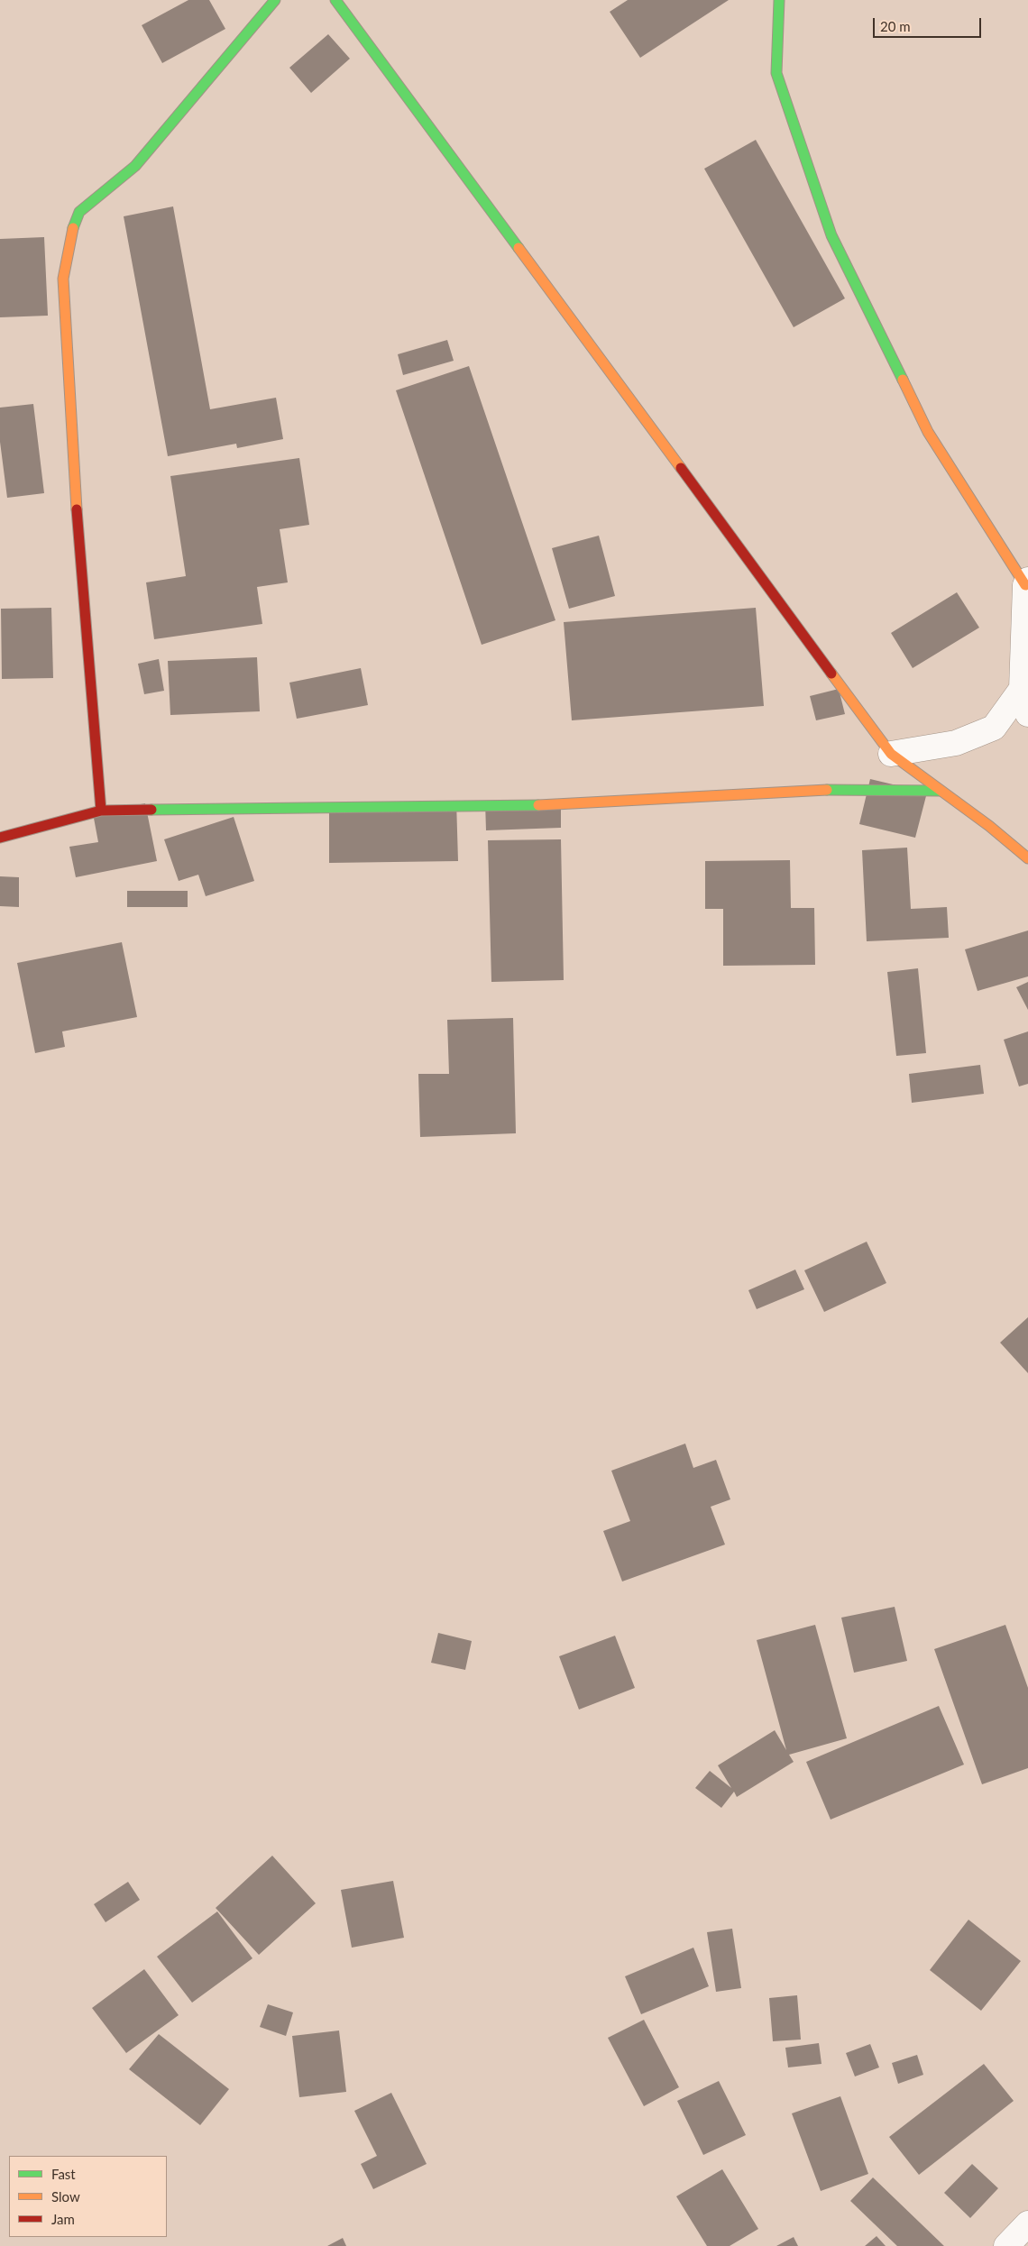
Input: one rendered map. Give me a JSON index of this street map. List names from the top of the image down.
{
  "legend": ["Fast", "Slow", "Jam"],
  "scale_bar": "20 m"
}
